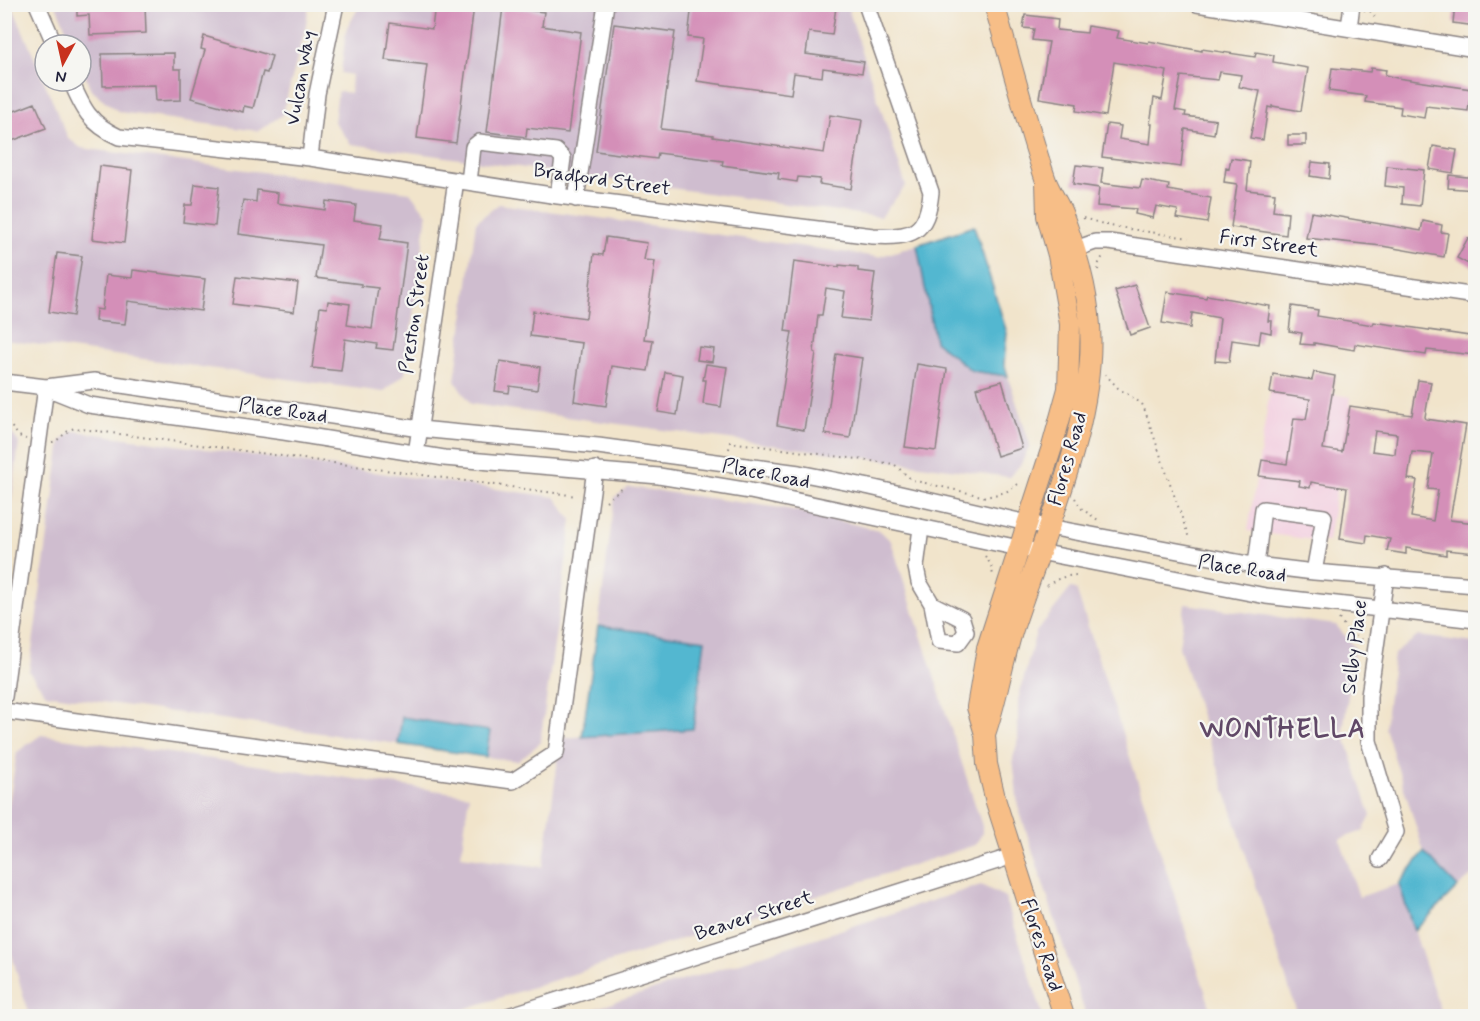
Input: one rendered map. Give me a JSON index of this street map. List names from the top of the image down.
{
  "streets": {
    "main road": ["Flores Road"],
    "street": [
      "Vulcan Way",
      "Bradford Street",
      "First Street",
      "Preston Street",
      "Place Road",
      "Selby Place",
      "Beaver Street"
    ]
  },
  "crossings": [
    ["Vulcan Way", "Bradford Street"],
    ["Bradford Street", "Preston Street"],
    ["First Street", "Flores Road"],
    ["Preston Street", "Place Road"],
    ["Place Road", "Flores Road"],
    ["Place Road", "Selby Place"],
    ["Flores Road", "Beaver Street"]
  ],
  "districts": ["WONTHELLA"],
  "north": "bottom"
}
